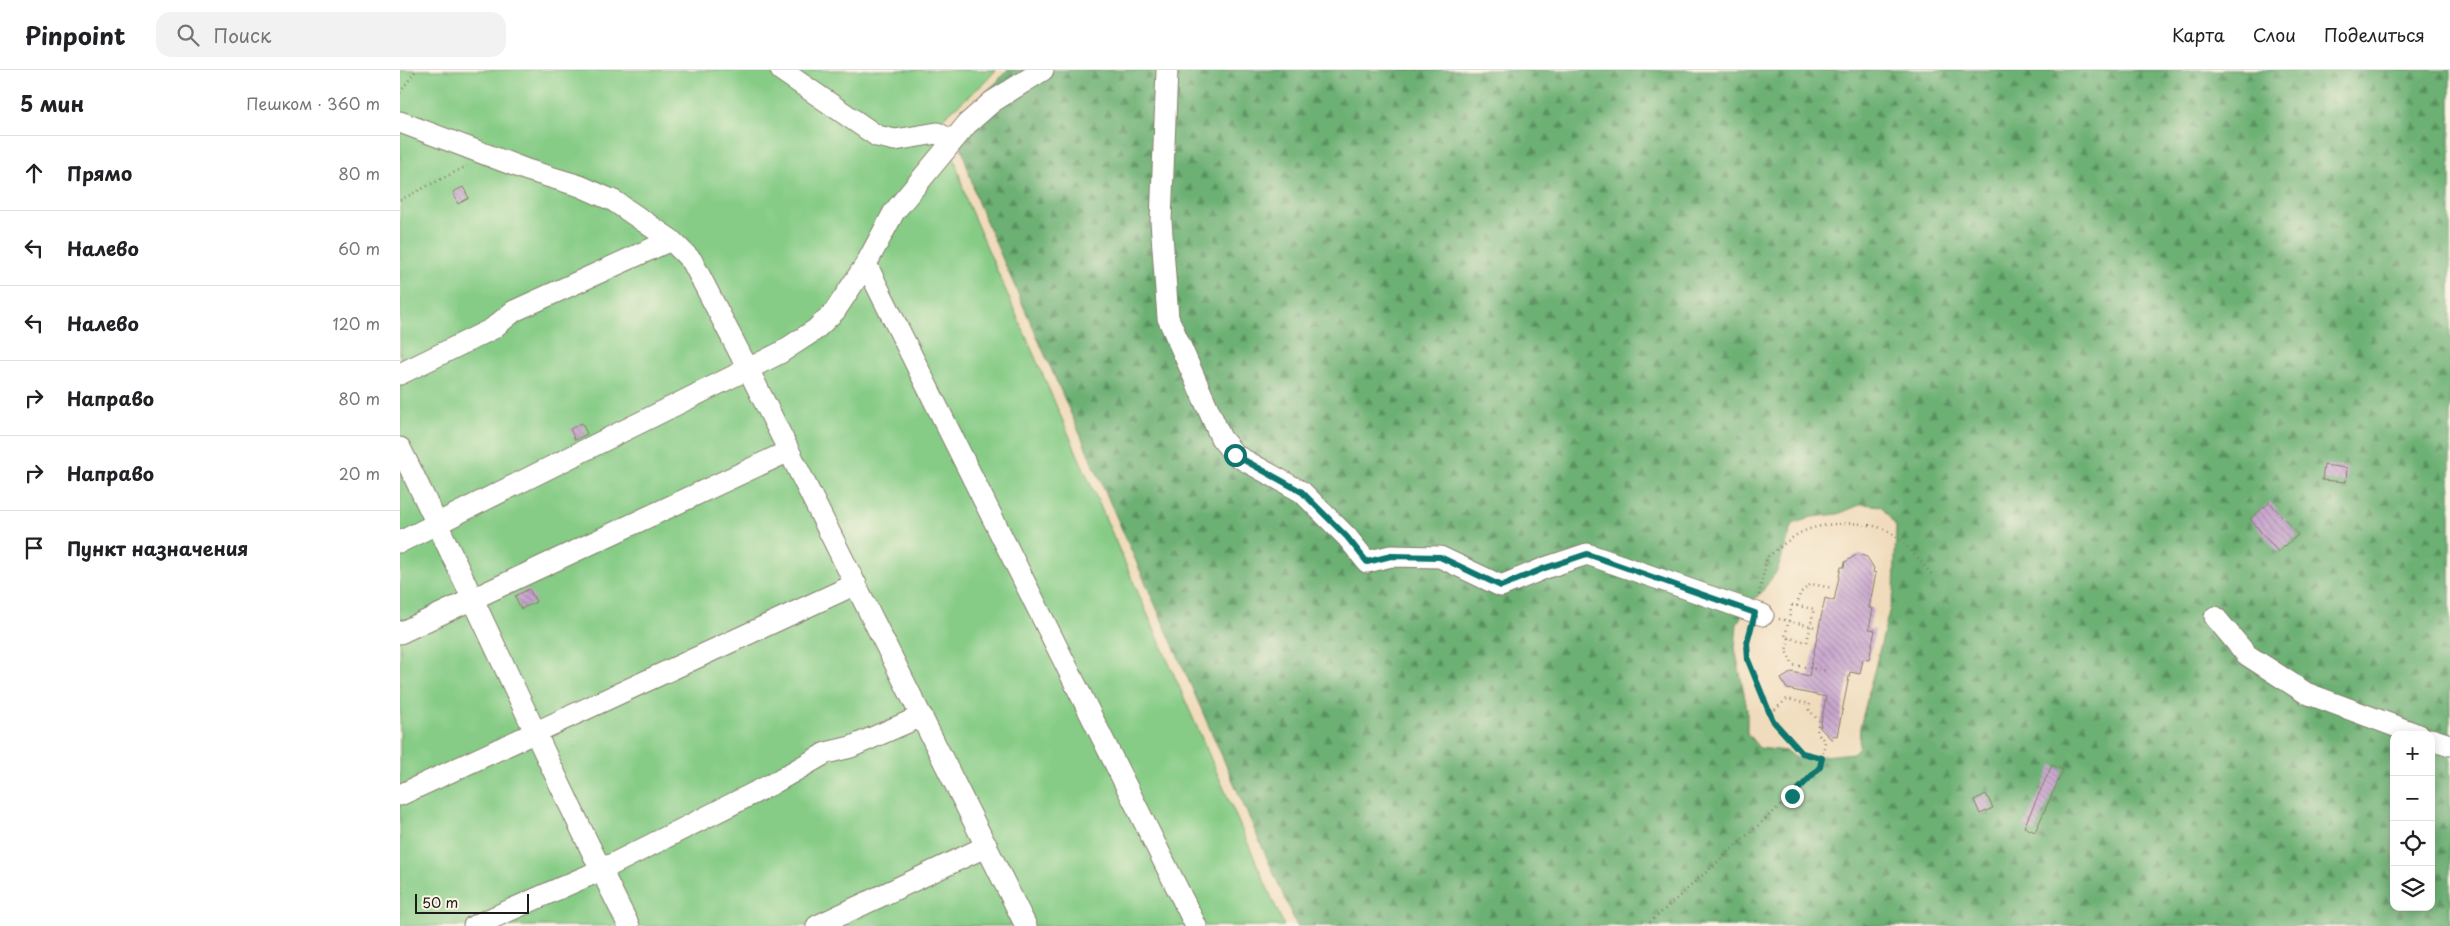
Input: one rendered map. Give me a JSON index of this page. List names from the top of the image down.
{
  "scale_bar": "50 m",
  "page": {
    "header": "Pinpoint",
    "search": "Поиск",
    "nav": ["Карта", "Слои", "Поделиться"],
    "heading": ["5 мин", "Пешком · 360 m"],
    "list": [
      ["Прямо", "80 m"],
      ["Налево", "60 m"],
      ["Налево", "120 m"],
      ["Направо", "80 m"],
      ["Направо", "20 m"],
      "Пункт назначения"
    ],
    "map_buttons": ["+", "−"],
    "scale": "50 m"
  }
}
